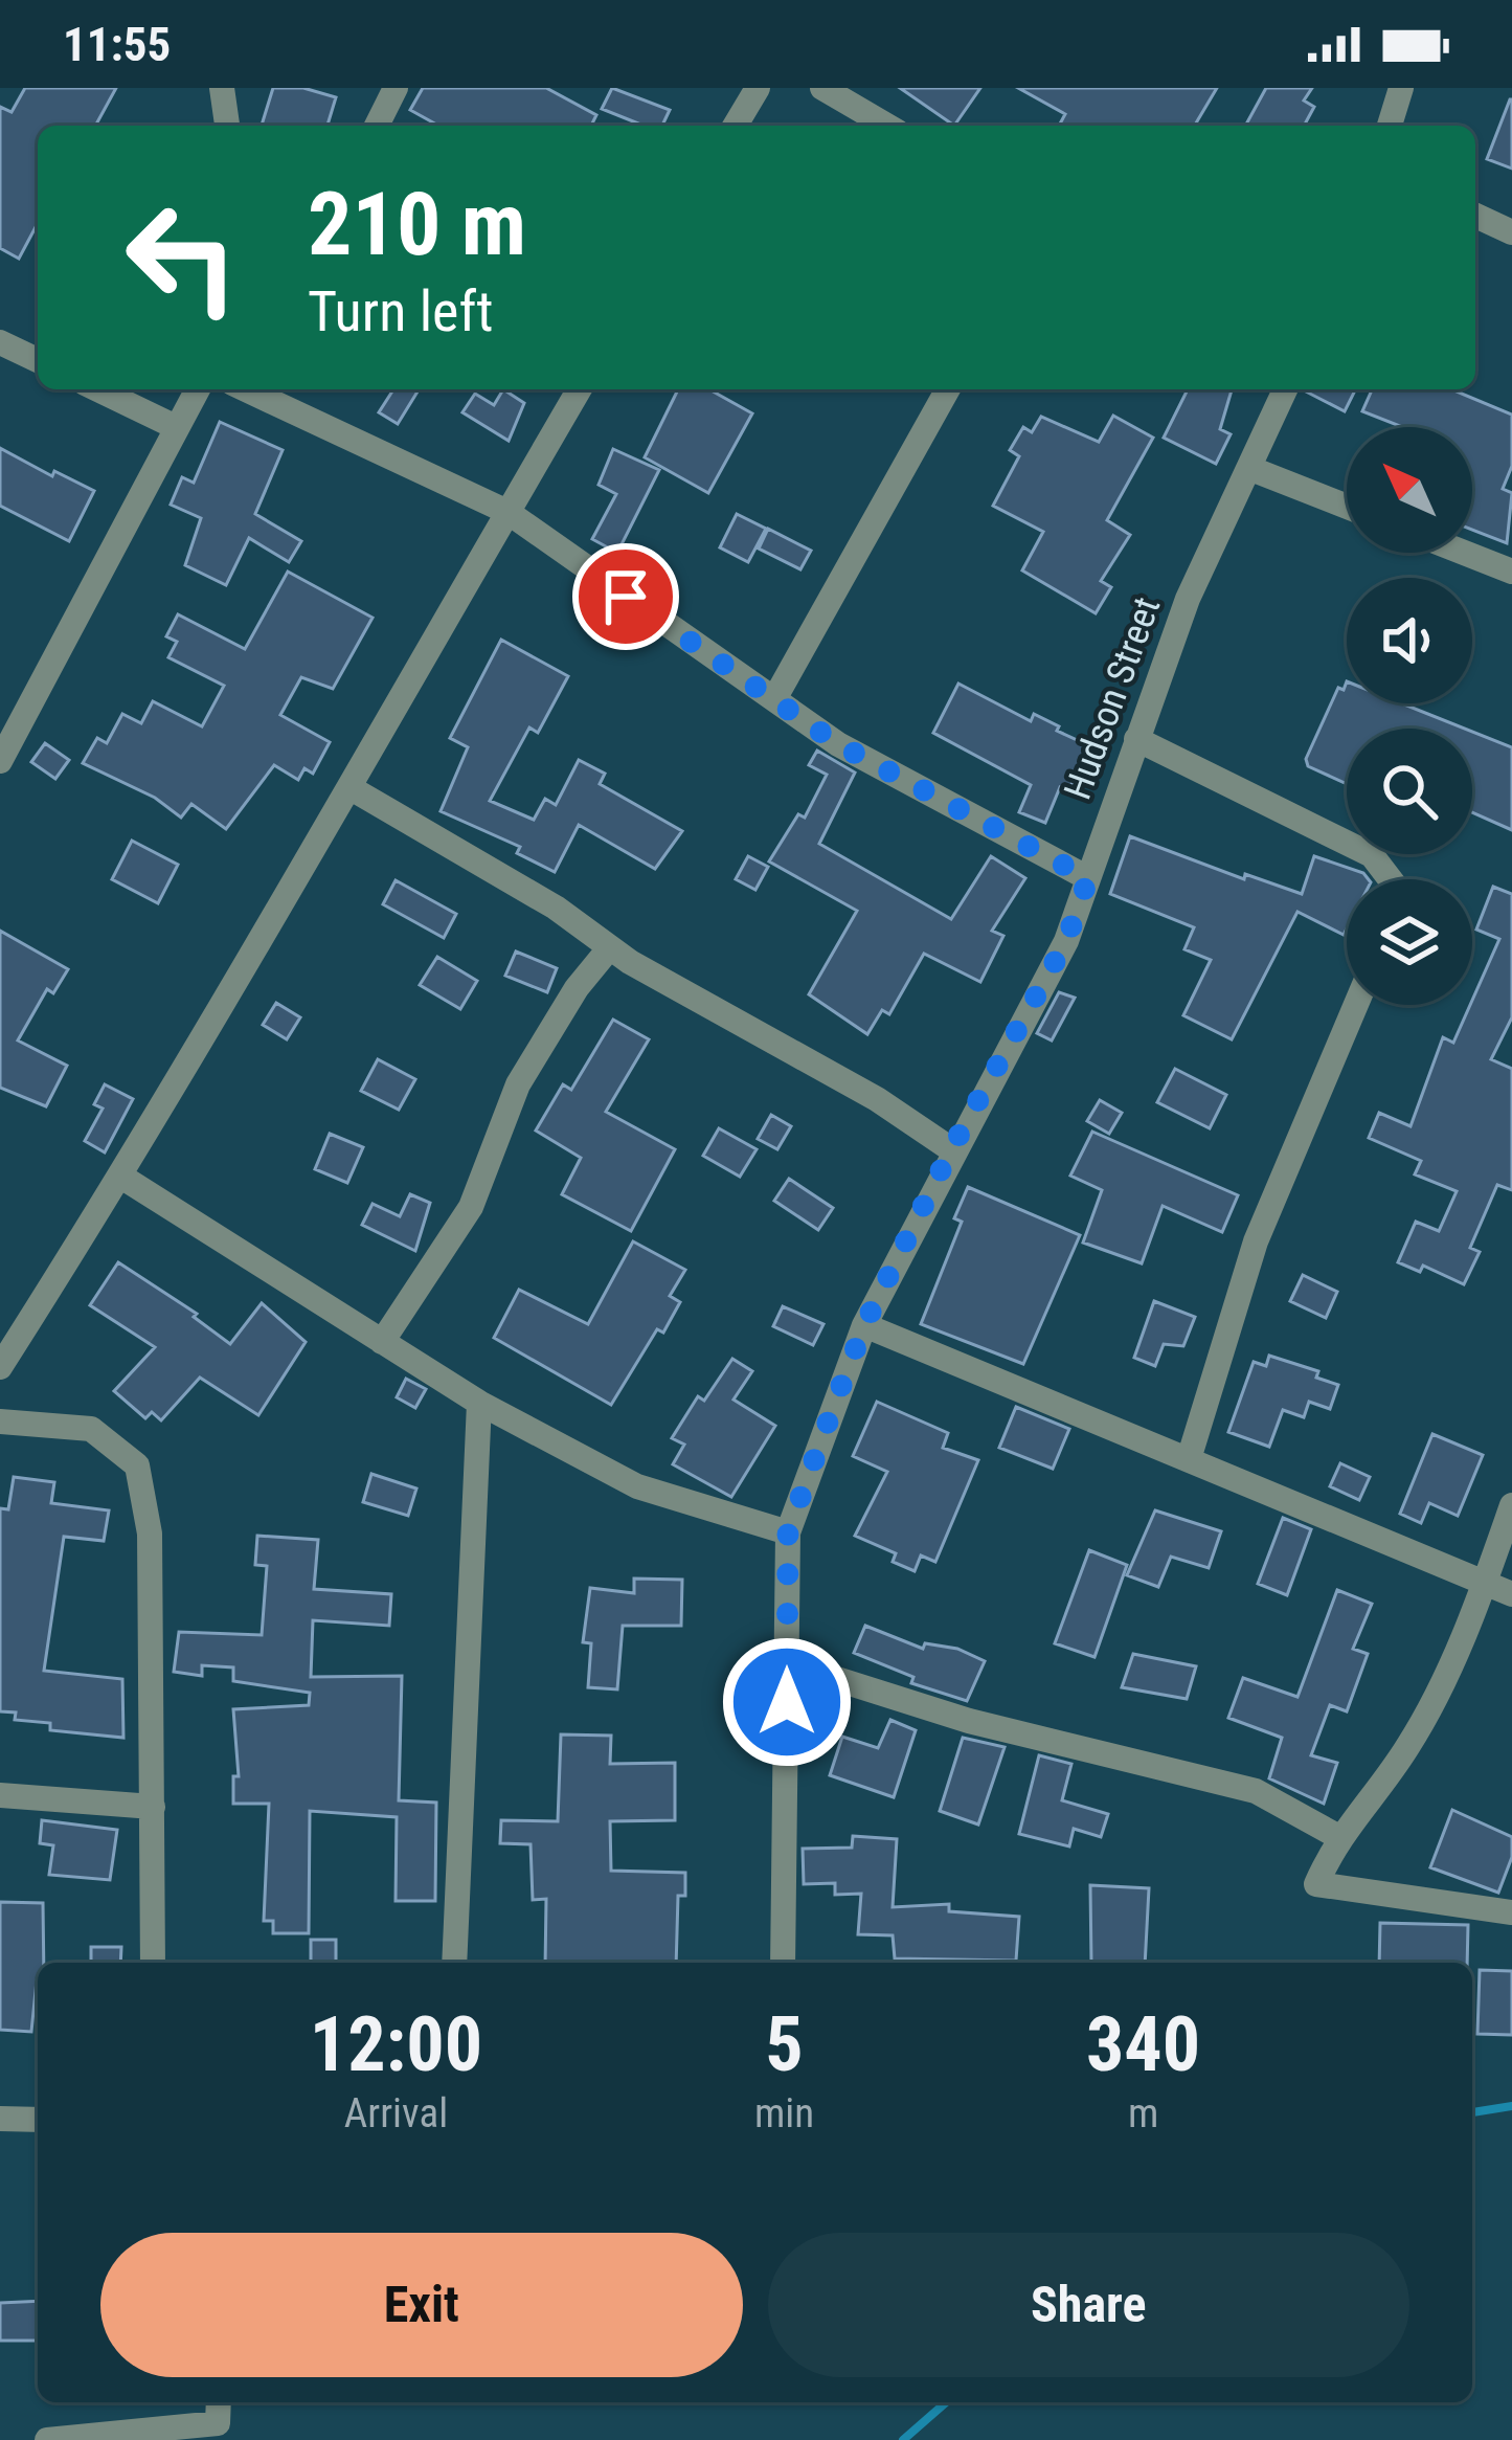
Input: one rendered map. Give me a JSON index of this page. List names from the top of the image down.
{
  "streets": {
    "street": ["Hudson Street"]
  },
  "north": "top left",
  "page": {
    "status": "11:55",
    "turn": ["210 m", "Turn left"],
    "eta": [
      "12:00",
      "Arrival",
      "5",
      "min",
      "340",
      "m"
    ],
    "buttons": ["Exit", "Share"]
  }
}
